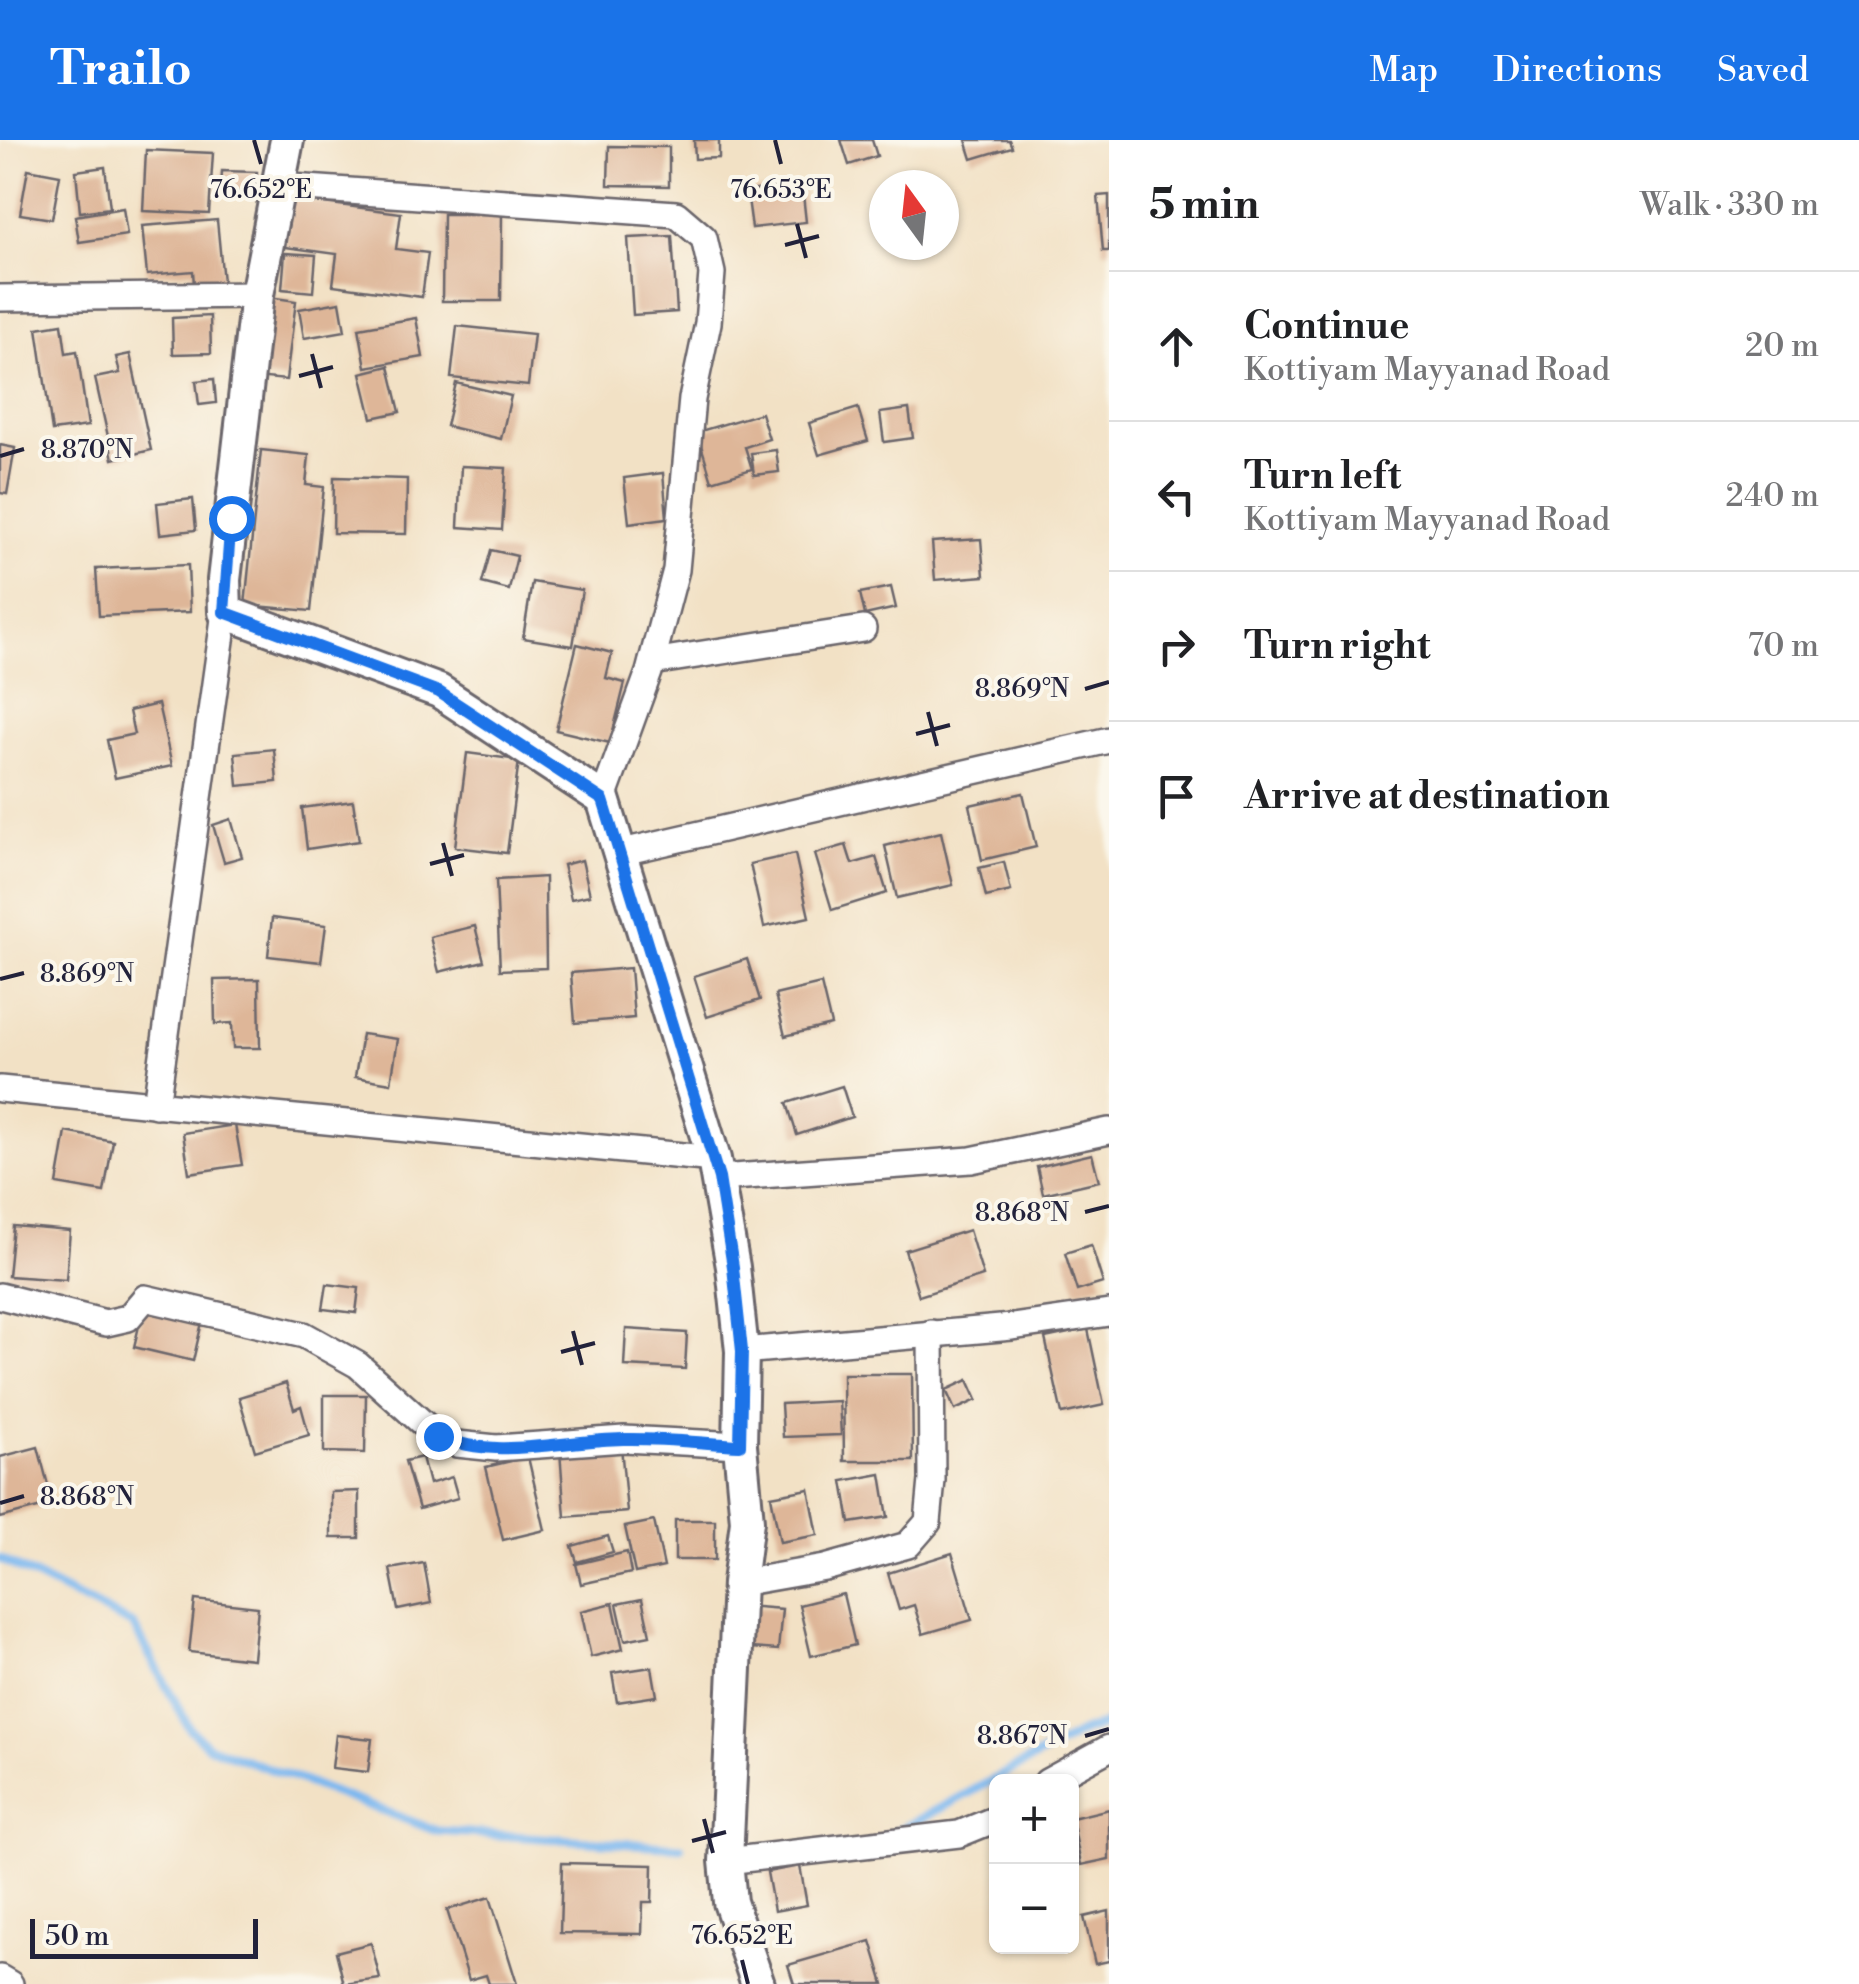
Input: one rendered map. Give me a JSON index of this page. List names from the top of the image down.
{
  "scale_bar": "50 m",
  "north": "top",
  "page": {
    "header": "Trailo",
    "nav": ["Map", "Directions", "Saved"],
    "heading": ["5 min", "Walk · 330 m"],
    "list": [
      ["Continue", "Kottiyam Mayyanad Road", "20 m"],
      ["Turn left", "Kottiyam Mayyanad Road", "240 m"],
      ["Turn right", "70 m"],
      "Arrive at destination"
    ],
    "map_buttons": ["+", "−"],
    "scale": "50 m"
  },
  "coordinates": [
    "76.652°E",
    "76.653°E",
    "8.870°N",
    "8.869°N",
    "8.868°N",
    "8.867°N"
  ]
}
